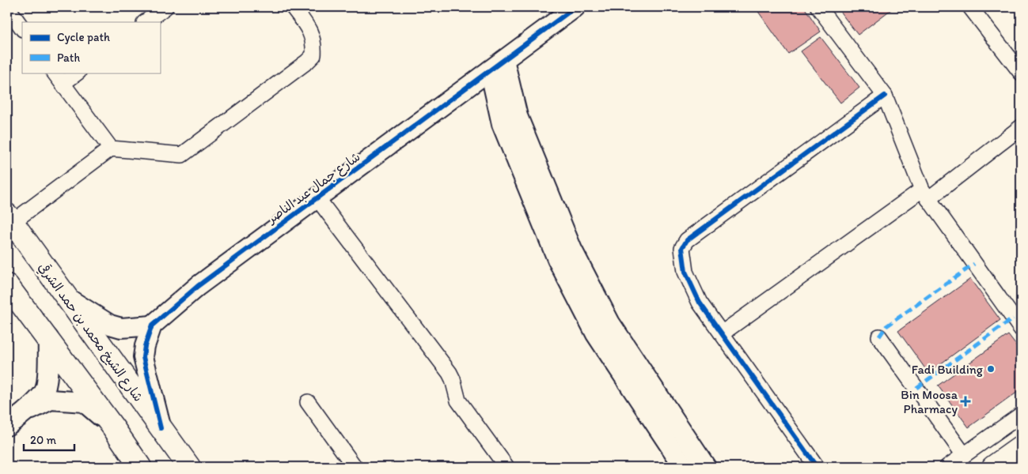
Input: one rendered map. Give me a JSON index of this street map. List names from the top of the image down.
{
  "streets": {
    "main road": ["شارع الشيخ محمد بن حمد الشرقي"],
    "street": ["شارع جمال عبد الناصر"]
  },
  "places": {
    "other": ["Fadi Building"],
    "health": ["Bin Moosa Pharmacy"]
  },
  "legend": ["Cycle path", "Path"],
  "scale_bar": "20 m"
}
